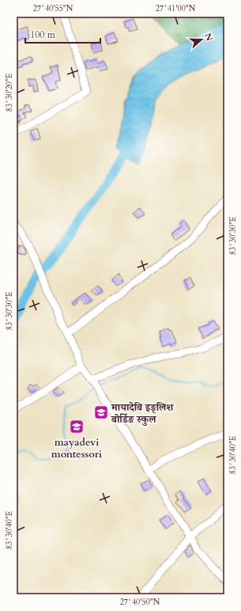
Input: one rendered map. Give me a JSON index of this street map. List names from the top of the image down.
{
  "places": {
    "school or university": ["मायादेबि इङ्लिश बोर्डिङ स्कुल", "mayadevi montessori"]
  },
  "scale_bar": "100 m",
  "north": "right",
  "coordinates": [
    "27°40'55\"N",
    "27°41'00\"N",
    "83°30'20\"E",
    "83°30'30\"E",
    "83°30'40\"E",
    "27°40'50\"N"
  ]
}
